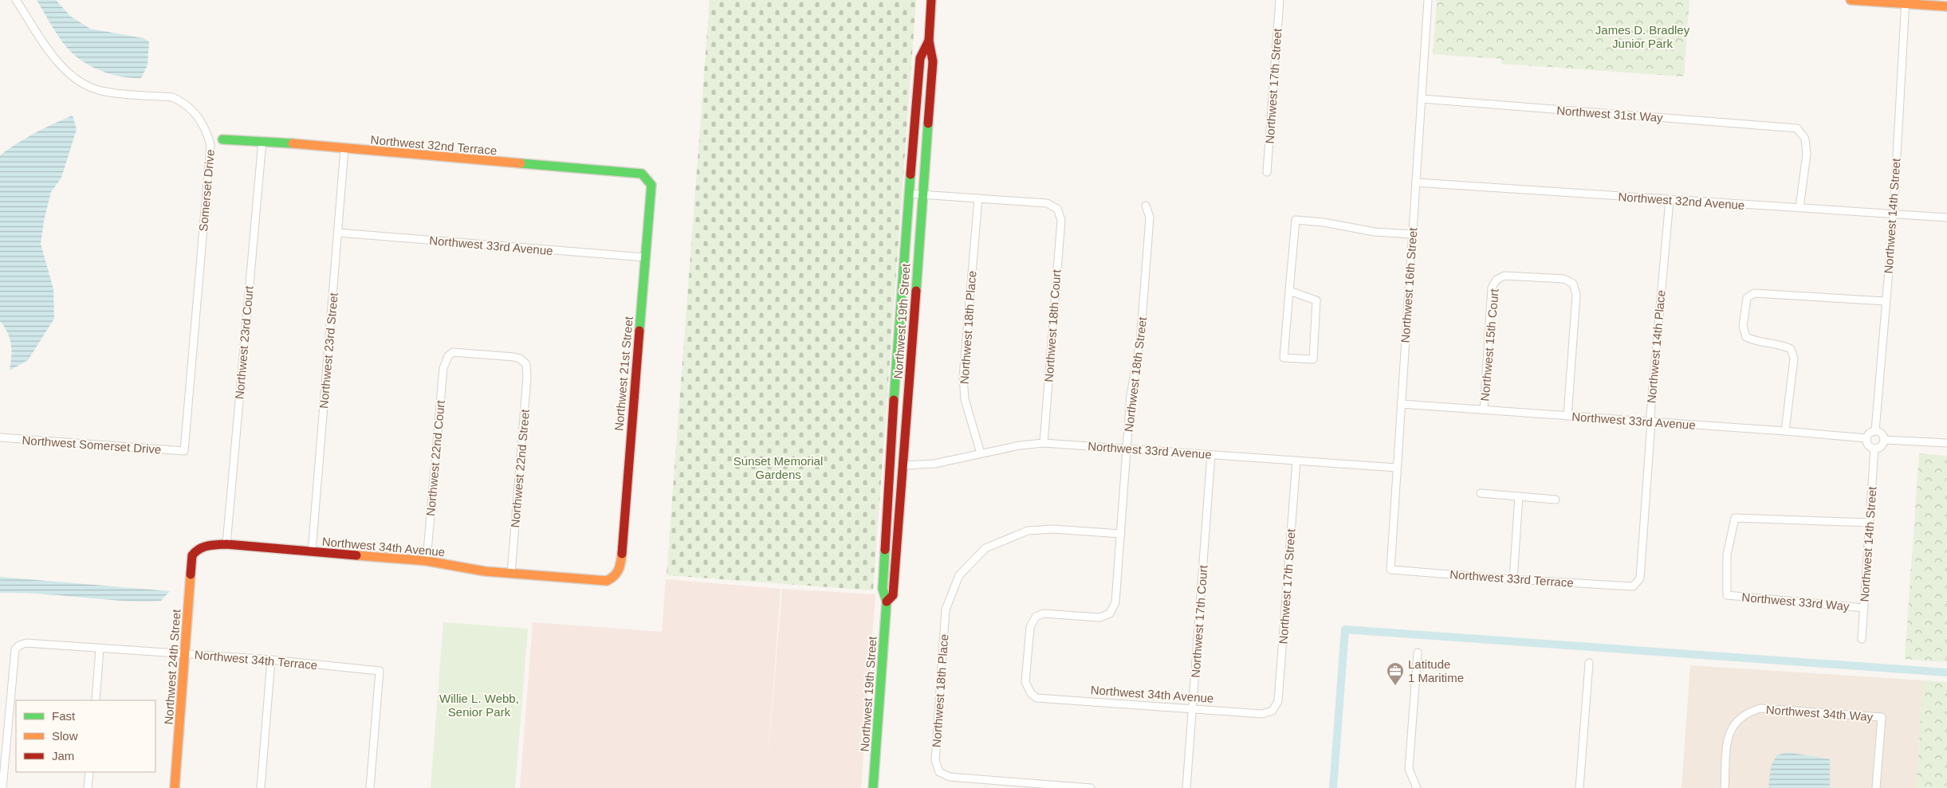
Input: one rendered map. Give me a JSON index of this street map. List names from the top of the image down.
{
  "streets": {
    "street": [
      "Northwest 17th Street",
      "Northwest 31st Way",
      "Northwest 32nd Terrace",
      "Somerset Drive",
      "Northwest 32nd Avenue",
      "Northwest 14th Street",
      "Northwest 33rd Avenue",
      "Northwest 16th Street",
      "Northwest 19th Street",
      "Northwest 18th Court",
      "Northwest 18th Place",
      "Northwest 23rd Court",
      "Northwest 15th Court",
      "Northwest 14th Place",
      "Northwest 23rd Street",
      "Northwest 21st Street",
      "Northwest 18th Street",
      "Northwest Somerset Drive",
      "Northwest 22nd Court",
      "Northwest 22nd Street",
      "Northwest 34th Avenue",
      "Northwest 33rd Terrace",
      "Northwest 33rd Way",
      "Northwest 17th Court",
      "Northwest 34th Terrace",
      "Northwest 24th Street",
      "Northwest 34th Way"
    ]
  },
  "crossings": [
    ["Northwest 17th Street", "Northwest 33rd Avenue"],
    ["Northwest 17th Street", "Northwest 34th Avenue"],
    ["Northwest 31st Way", "Northwest 32nd Avenue"],
    ["Northwest 31st Way", "Northwest 16th Street"],
    ["Northwest 32nd Terrace", "Northwest 23rd Court"],
    ["Northwest 32nd Terrace", "Northwest 23rd Street"],
    ["Northwest 32nd Terrace", "Northwest 21st Street"],
    ["Somerset Drive", "Northwest Somerset Drive"],
    ["Northwest 32nd Avenue", "Northwest 14th Street"],
    ["Northwest 32nd Avenue", "Northwest 16th Street"],
    ["Northwest 32nd Avenue", "Northwest 14th Place"],
    ["Northwest 14th Street", "Northwest 33rd Avenue"],
    ["Northwest 14th Street", "Northwest 33rd Way"],
    ["Northwest 33rd Avenue", "Northwest 16th Street"],
    ["Northwest 33rd Avenue", "Northwest 19th Street"],
    ["Northwest 33rd Avenue", "Northwest 18th Court"],
    ["Northwest 33rd Avenue", "Northwest 18th Place"],
    ["Northwest 33rd Avenue", "Northwest 15th Court"],
    ["Northwest 33rd Avenue", "Northwest 14th Place"],
    ["Northwest 33rd Avenue", "Northwest 23rd Street"],
    ["Northwest 33rd Avenue", "Northwest 21st Street"],
    ["Northwest 33rd Avenue", "Northwest 18th Street"],
    ["Northwest 33rd Avenue", "Northwest 17th Court"],
    ["Northwest 16th Street", "Northwest 33rd Terrace"],
    ["Northwest 18th Court", "Northwest 18th Place"],
    ["Northwest 18th Place", "Northwest 18th Street"],
    ["Northwest 23rd Court", "Northwest 34th Avenue"],
    ["Northwest 14th Place", "Northwest 33rd Terrace"],
    ["Northwest 23rd Street", "Northwest 34th Avenue"],
    ["Northwest 21st Street", "Northwest 34th Avenue"],
    ["Northwest 18th Street", "Northwest 34th Avenue"],
    ["Northwest 22nd Court", "Northwest 22nd Street"],
    ["Northwest 22nd Court", "Northwest 34th Avenue"],
    ["Northwest 22nd Street", "Northwest 34th Avenue"],
    ["Northwest 34th Avenue", "Northwest 17th Court"],
    ["Northwest 34th Avenue", "Northwest 24th Street"],
    ["Northwest 34th Terrace", "Northwest 24th Street"]
  ],
  "parks": ["James D. Bradley Junior Park", "Sunset Memorial Gardens", "Willie L. Webb, Senior Park"],
  "places": {
    "office": ["Latitude 1 Maritime"]
  },
  "legend": ["Fast", "Slow", "Jam"]
}
